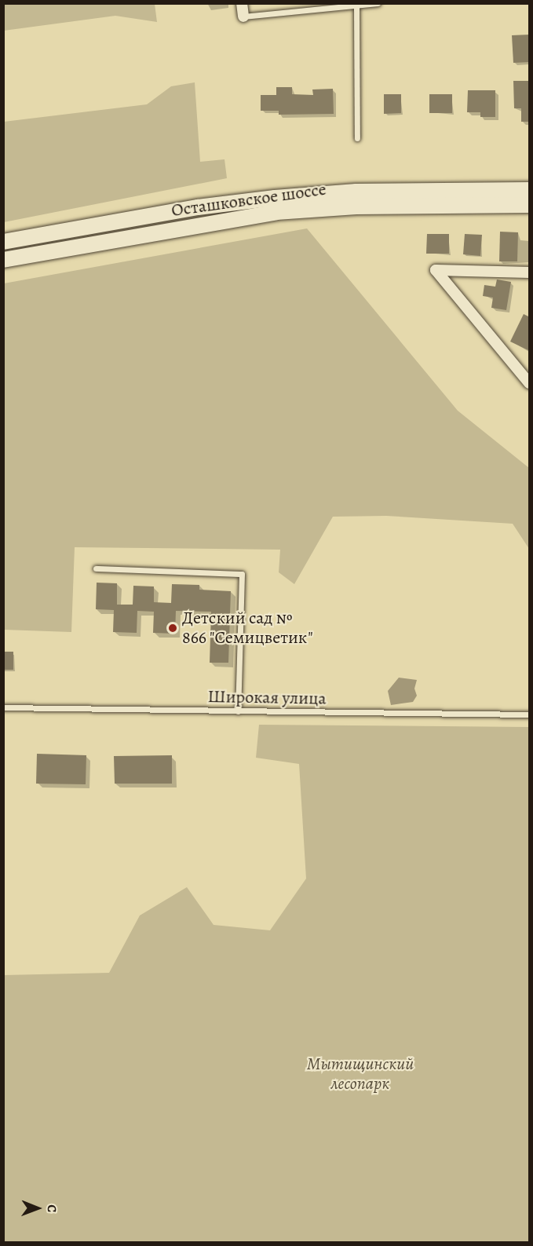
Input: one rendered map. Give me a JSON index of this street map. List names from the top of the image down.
{
  "streets": {
    "main road": ["Осташковское шоссе"],
    "lane": ["Широкая улица"]
  },
  "parks": ["Мытищинский лесопарк"],
  "places": ["Детский сад № 866 \"Семицветик\""],
  "north": "right"
}
